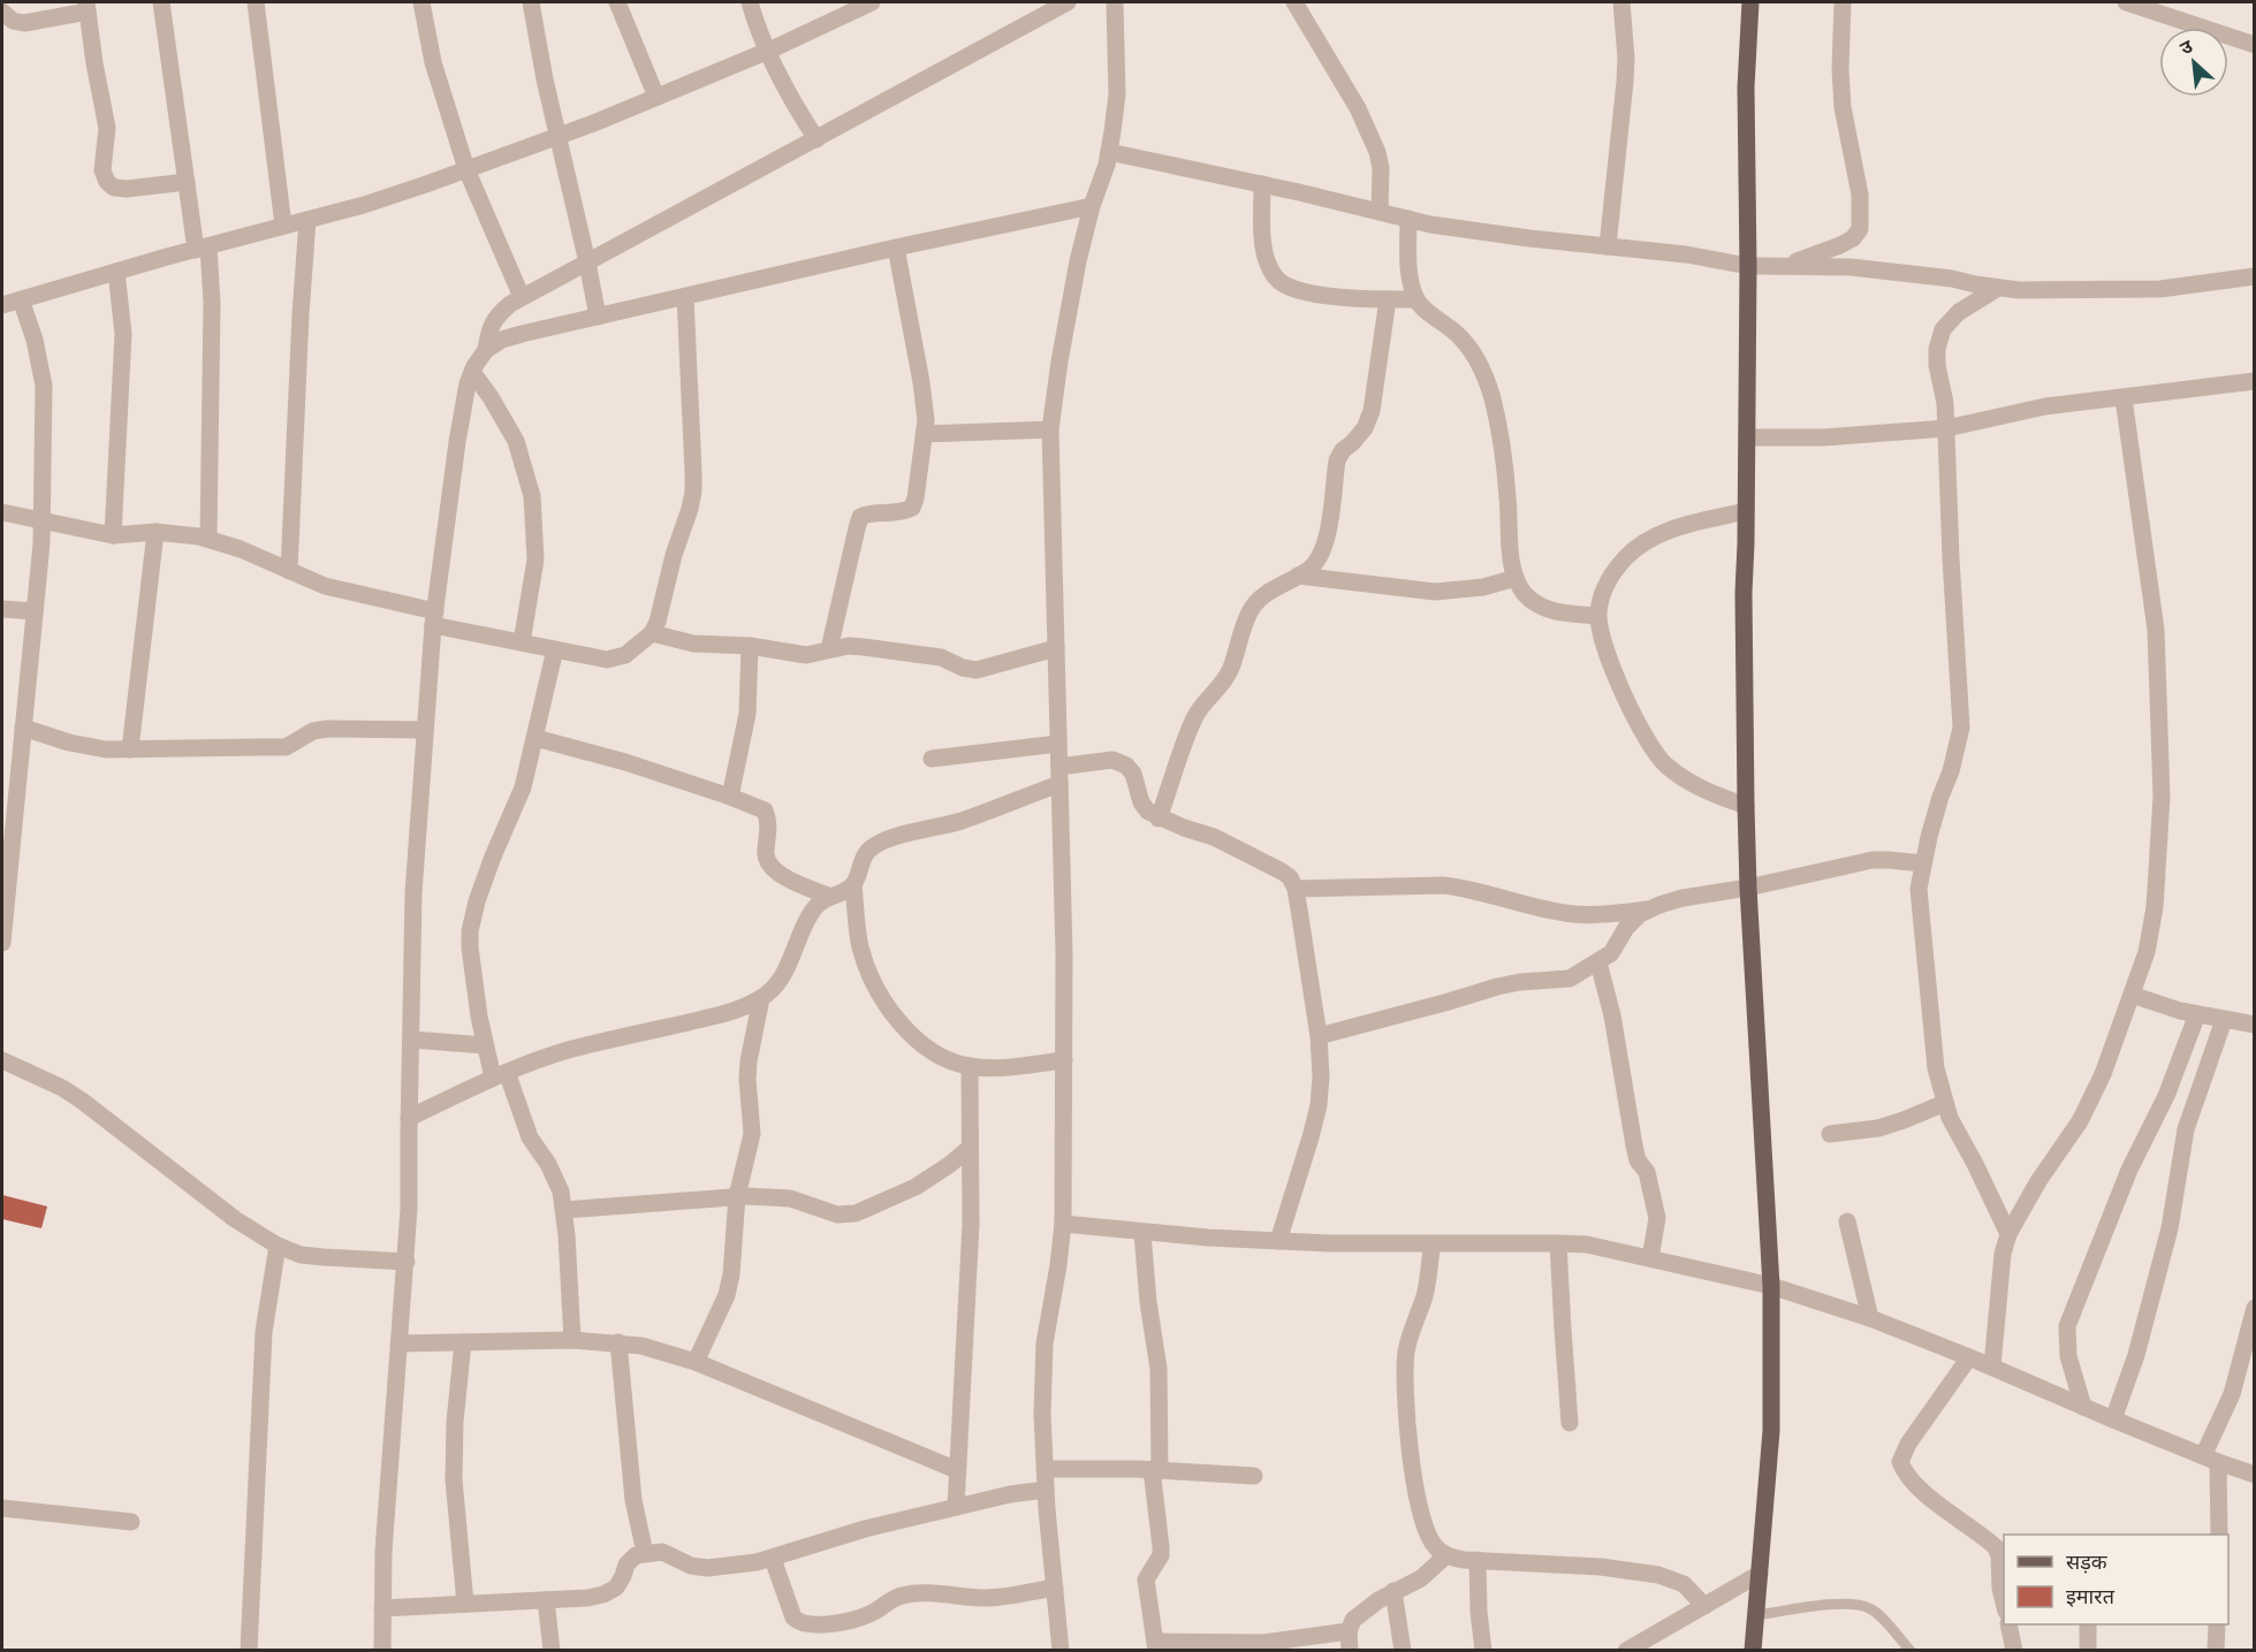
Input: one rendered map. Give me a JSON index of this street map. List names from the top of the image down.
{
  "legend": ["सड़क", "इमारत"],
  "north": "top left"
}
